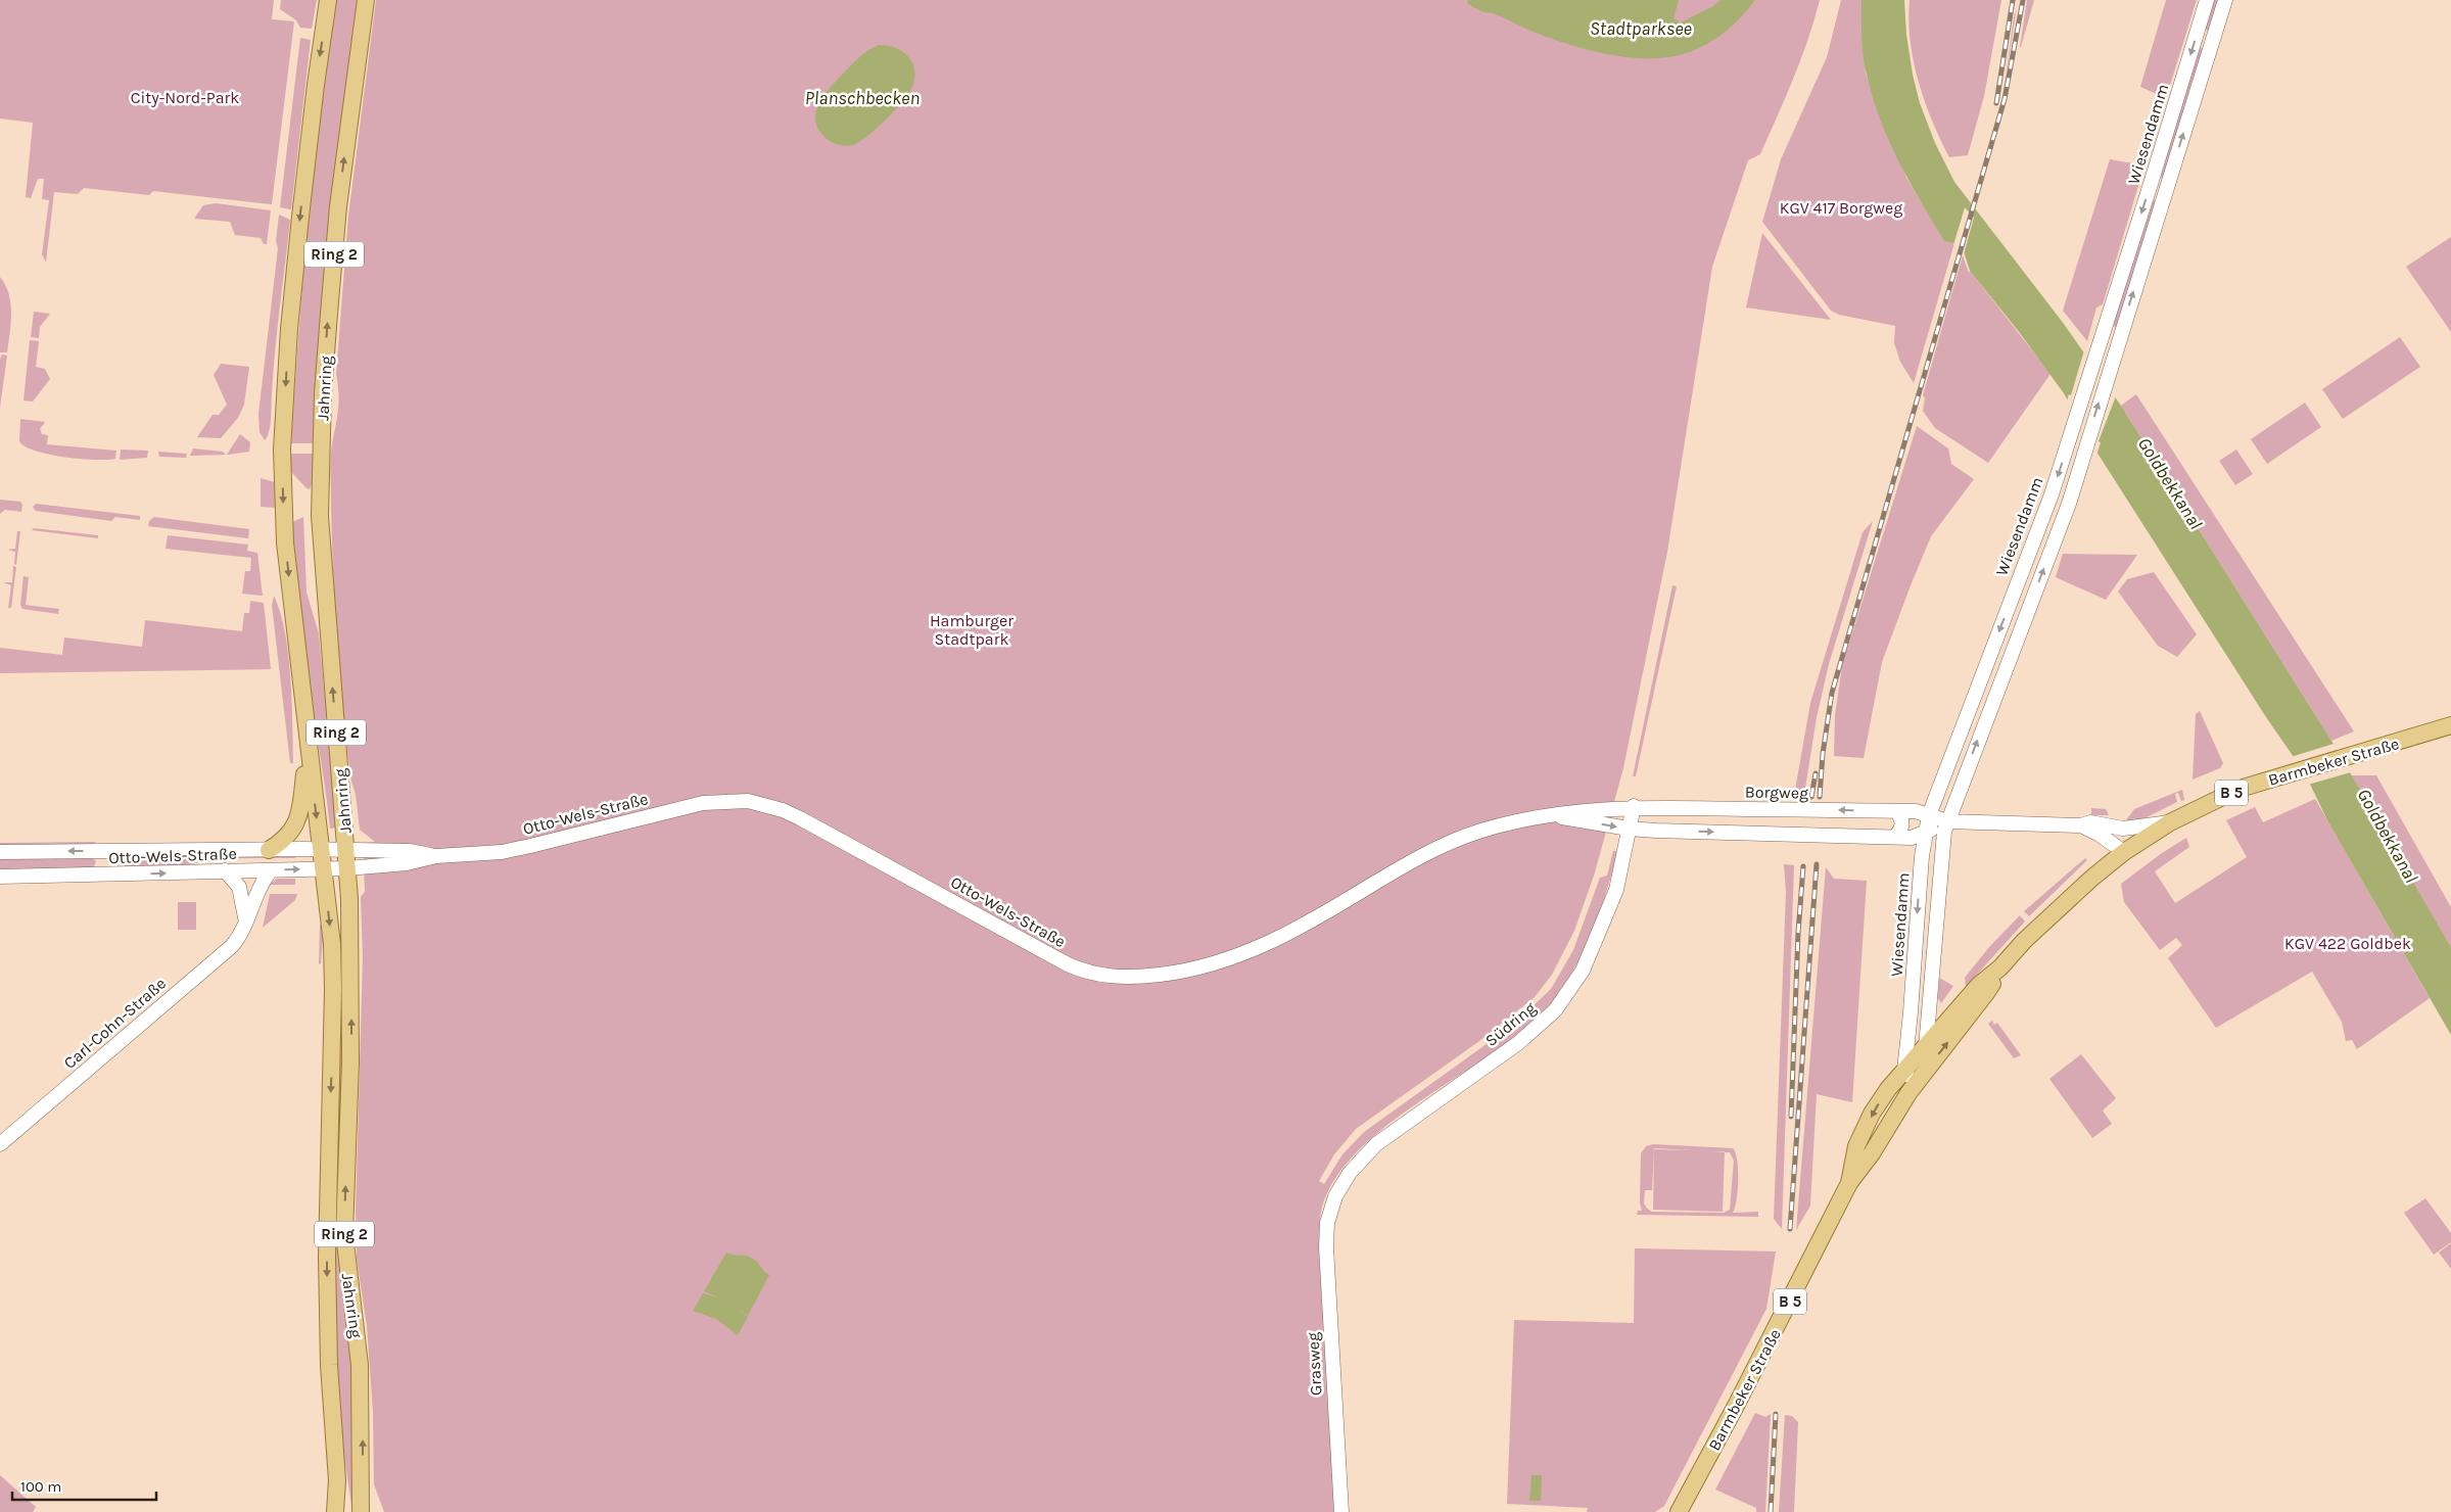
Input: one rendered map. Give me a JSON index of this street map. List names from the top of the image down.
{
  "streets": {
    "main road": [
      "Ring 2",
      "Jahnring",
      "Barmbeker Straße",
      "B 5"
    ],
    "street": [
      "Wiesendamm",
      "Borgweg",
      "Otto-Wels-Straße",
      "Carl-Cohn-Straße",
      "Südring",
      "Grasweg"
    ]
  },
  "crossings": [
    ["Wiesendamm", "Barmbeker Straße"],
    ["Wiesendamm", "Borgweg"],
    ["Ring 2", "Jahnring"],
    ["Jahnring", "Otto-Wels-Straße"],
    ["Barmbeker Straße", "Borgweg"],
    ["Borgweg", "Otto-Wels-Straße"],
    ["Borgweg", "Südring"],
    ["Otto-Wels-Straße", "Carl-Cohn-Straße"],
    ["Otto-Wels-Straße", "Südring"],
    ["Südring", "Grasweg"]
  ],
  "water": ["Stadtparksee", "Planschbecken", "Goldbekkanal"],
  "parks": [
    "City-Nord-Park",
    "KGV 417 Borgweg",
    "Hamburger Stadtpark",
    "KGV 422 Goldbek"
  ],
  "scale_bar": "100 m"
}
